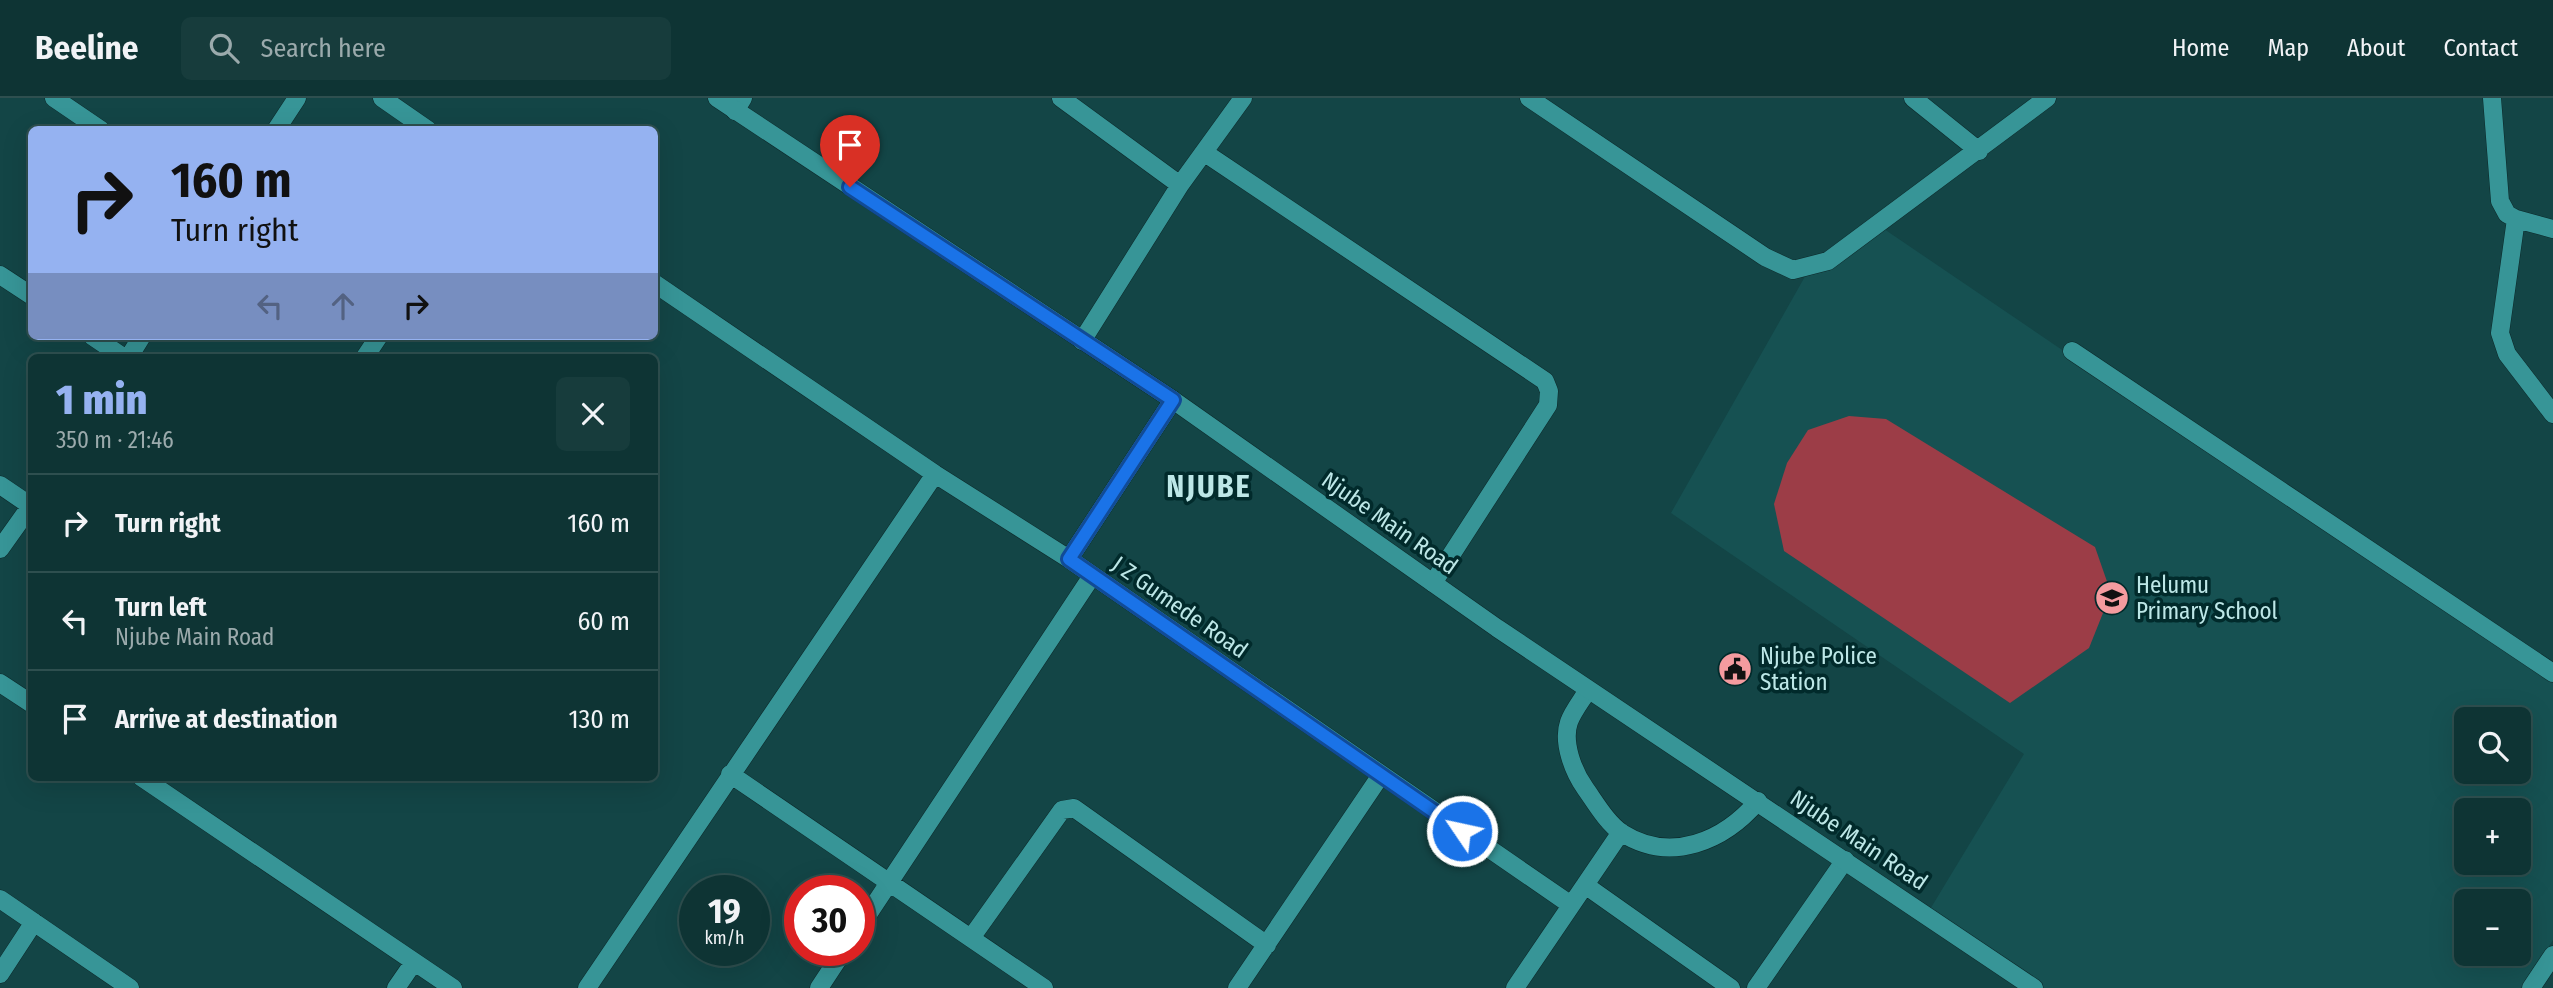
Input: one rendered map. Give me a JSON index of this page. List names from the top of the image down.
{
  "streets": {
    "street": ["Njube Main Road", "J Z Gumede Road"]
  },
  "districts": ["NJUBE"],
  "places": {
    "school or university": ["Helumu Primary School"],
    "public building": ["Njube Police Station"]
  },
  "page": {
    "header": "Beeline",
    "search": "Search here",
    "nav": [
      "Home",
      "Map",
      "About",
      "Contact"
    ],
    "turn": ["160 m", "Turn right"],
    "heading": ["1 min", "350 m · 21:46"],
    "list": [
      {
        "name": "Turn right",
        "value": "160 m"
      },
      {
        "name": "Turn left",
        "note": "Njube Main Road",
        "value": "60 m"
      },
      {
        "name": "Arrive at destination",
        "value": "130 m"
      }
    ],
    "map_buttons": ["+", "−"],
    "speed": "19 km/h",
    "limit": "30"
  }
}
